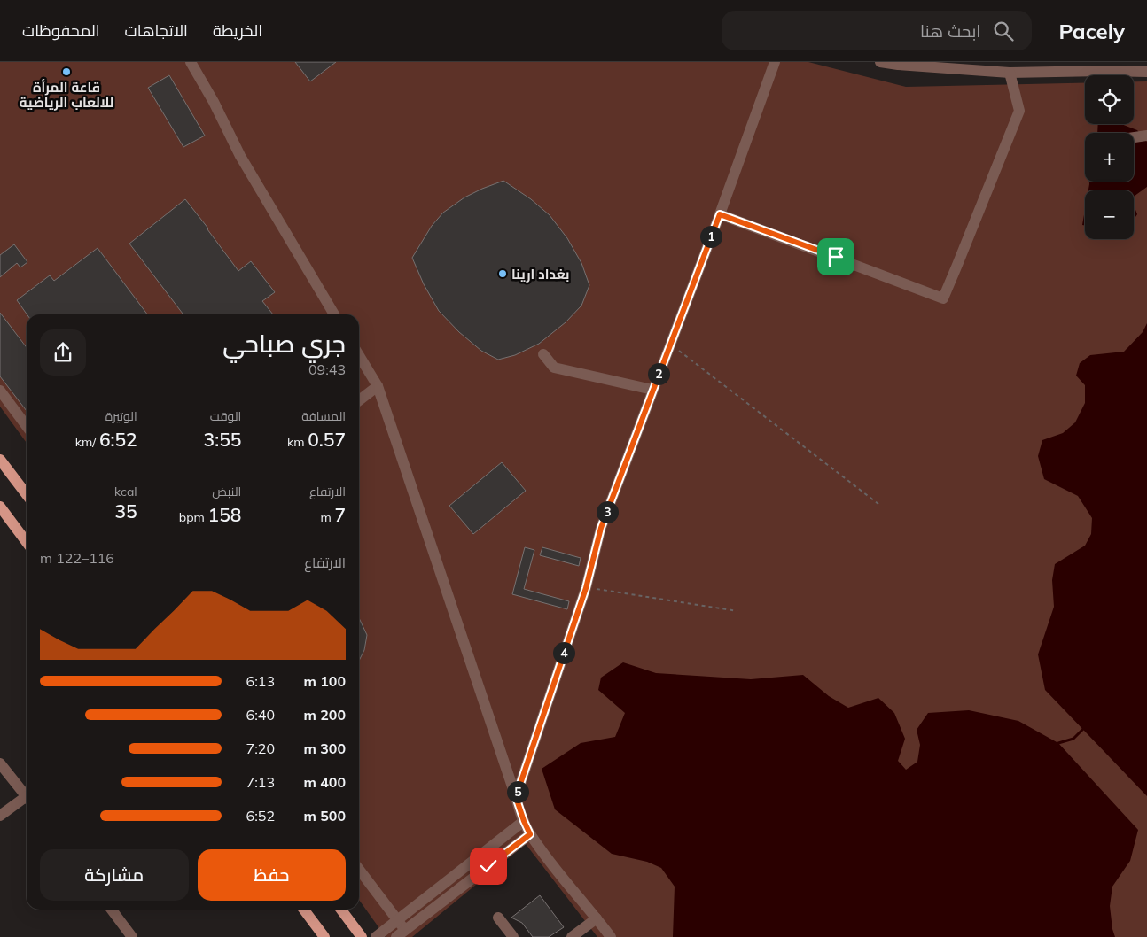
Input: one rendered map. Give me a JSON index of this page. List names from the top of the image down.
{
  "places": ["قاعة المرأة للالعاب الرياضية", "بغداد ارينا"],
  "page": {
    "header": "Pacely",
    "search": "ابحث هنا",
    "nav": ["الخريطة", "الاتجاهات", "المحفوظات"],
    "map_buttons": ["+", "−"],
    "pins": [
      "1",
      "2",
      "3",
      "4",
      "5"
    ],
    "heading": ["جري صباحي", "09:43"],
    "stats": [
      ["المسافة", "0.57 km"],
      ["الوقت", "3:55"],
      ["الوتيرة", "6:52 /km"],
      ["الارتفاع", "7 m"],
      ["النبض", "158 bpm"],
      ["kcal", "35"]
    ],
    "chart": ["الارتفاع", "116–122 m"],
    "list": [
      {
        "name": "100 m",
        "note": "6:13"
      },
      {
        "name": "200 m",
        "note": "6:40"
      },
      {
        "name": "300 m",
        "note": "7:20"
      },
      {
        "name": "400 m",
        "note": "7:13"
      },
      {
        "name": "500 m",
        "note": "6:52"
      }
    ],
    "buttons": ["حفظ", "مشاركة"]
  }
}
